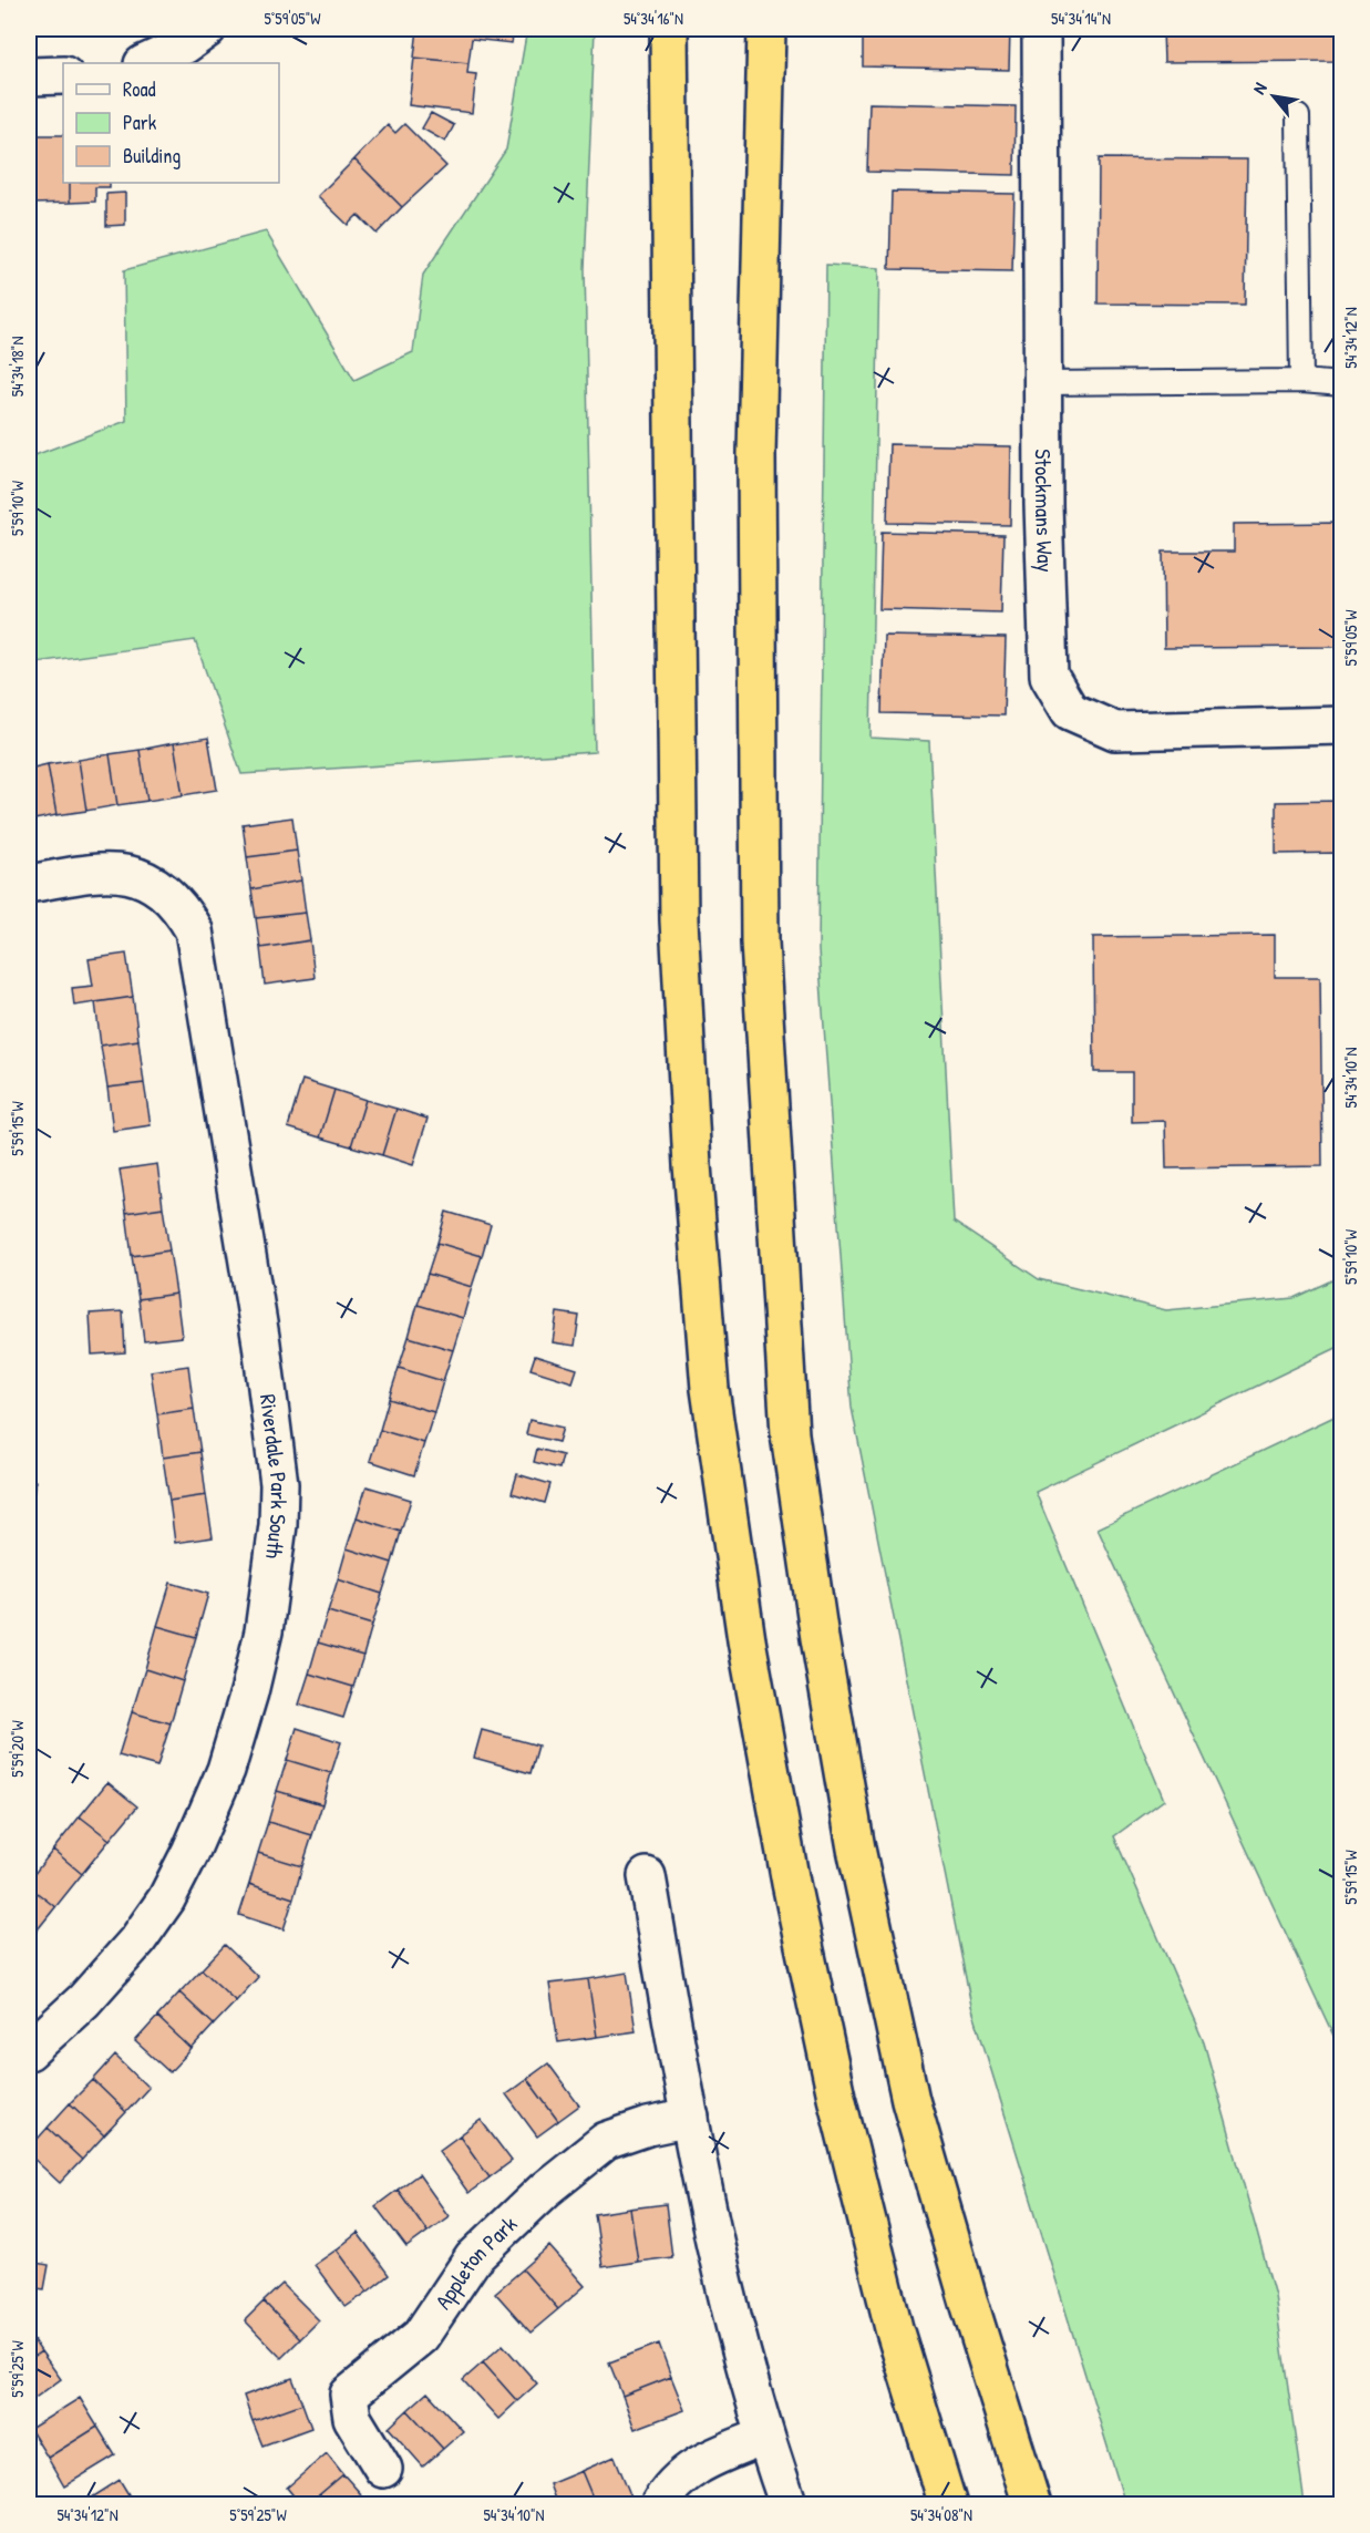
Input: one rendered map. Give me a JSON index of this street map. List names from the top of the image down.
{
  "streets": {
    "street": ["Stockmans Way", "Riverdale Park South", "Appleton Park"]
  },
  "legend": ["Road", "Park", "Building"],
  "north": "top left",
  "coordinates": [
    "5°59'05\"W",
    "54°34'16\"N",
    "54°34'14\"N",
    "54°34'12\"N",
    "54°34'18\"N",
    "5°59'10\"W",
    "54°34'10\"N",
    "5°59'15\"W",
    "5°59'20\"W",
    "5°59'25\"W",
    "54°34'08\"N"
  ]
}
